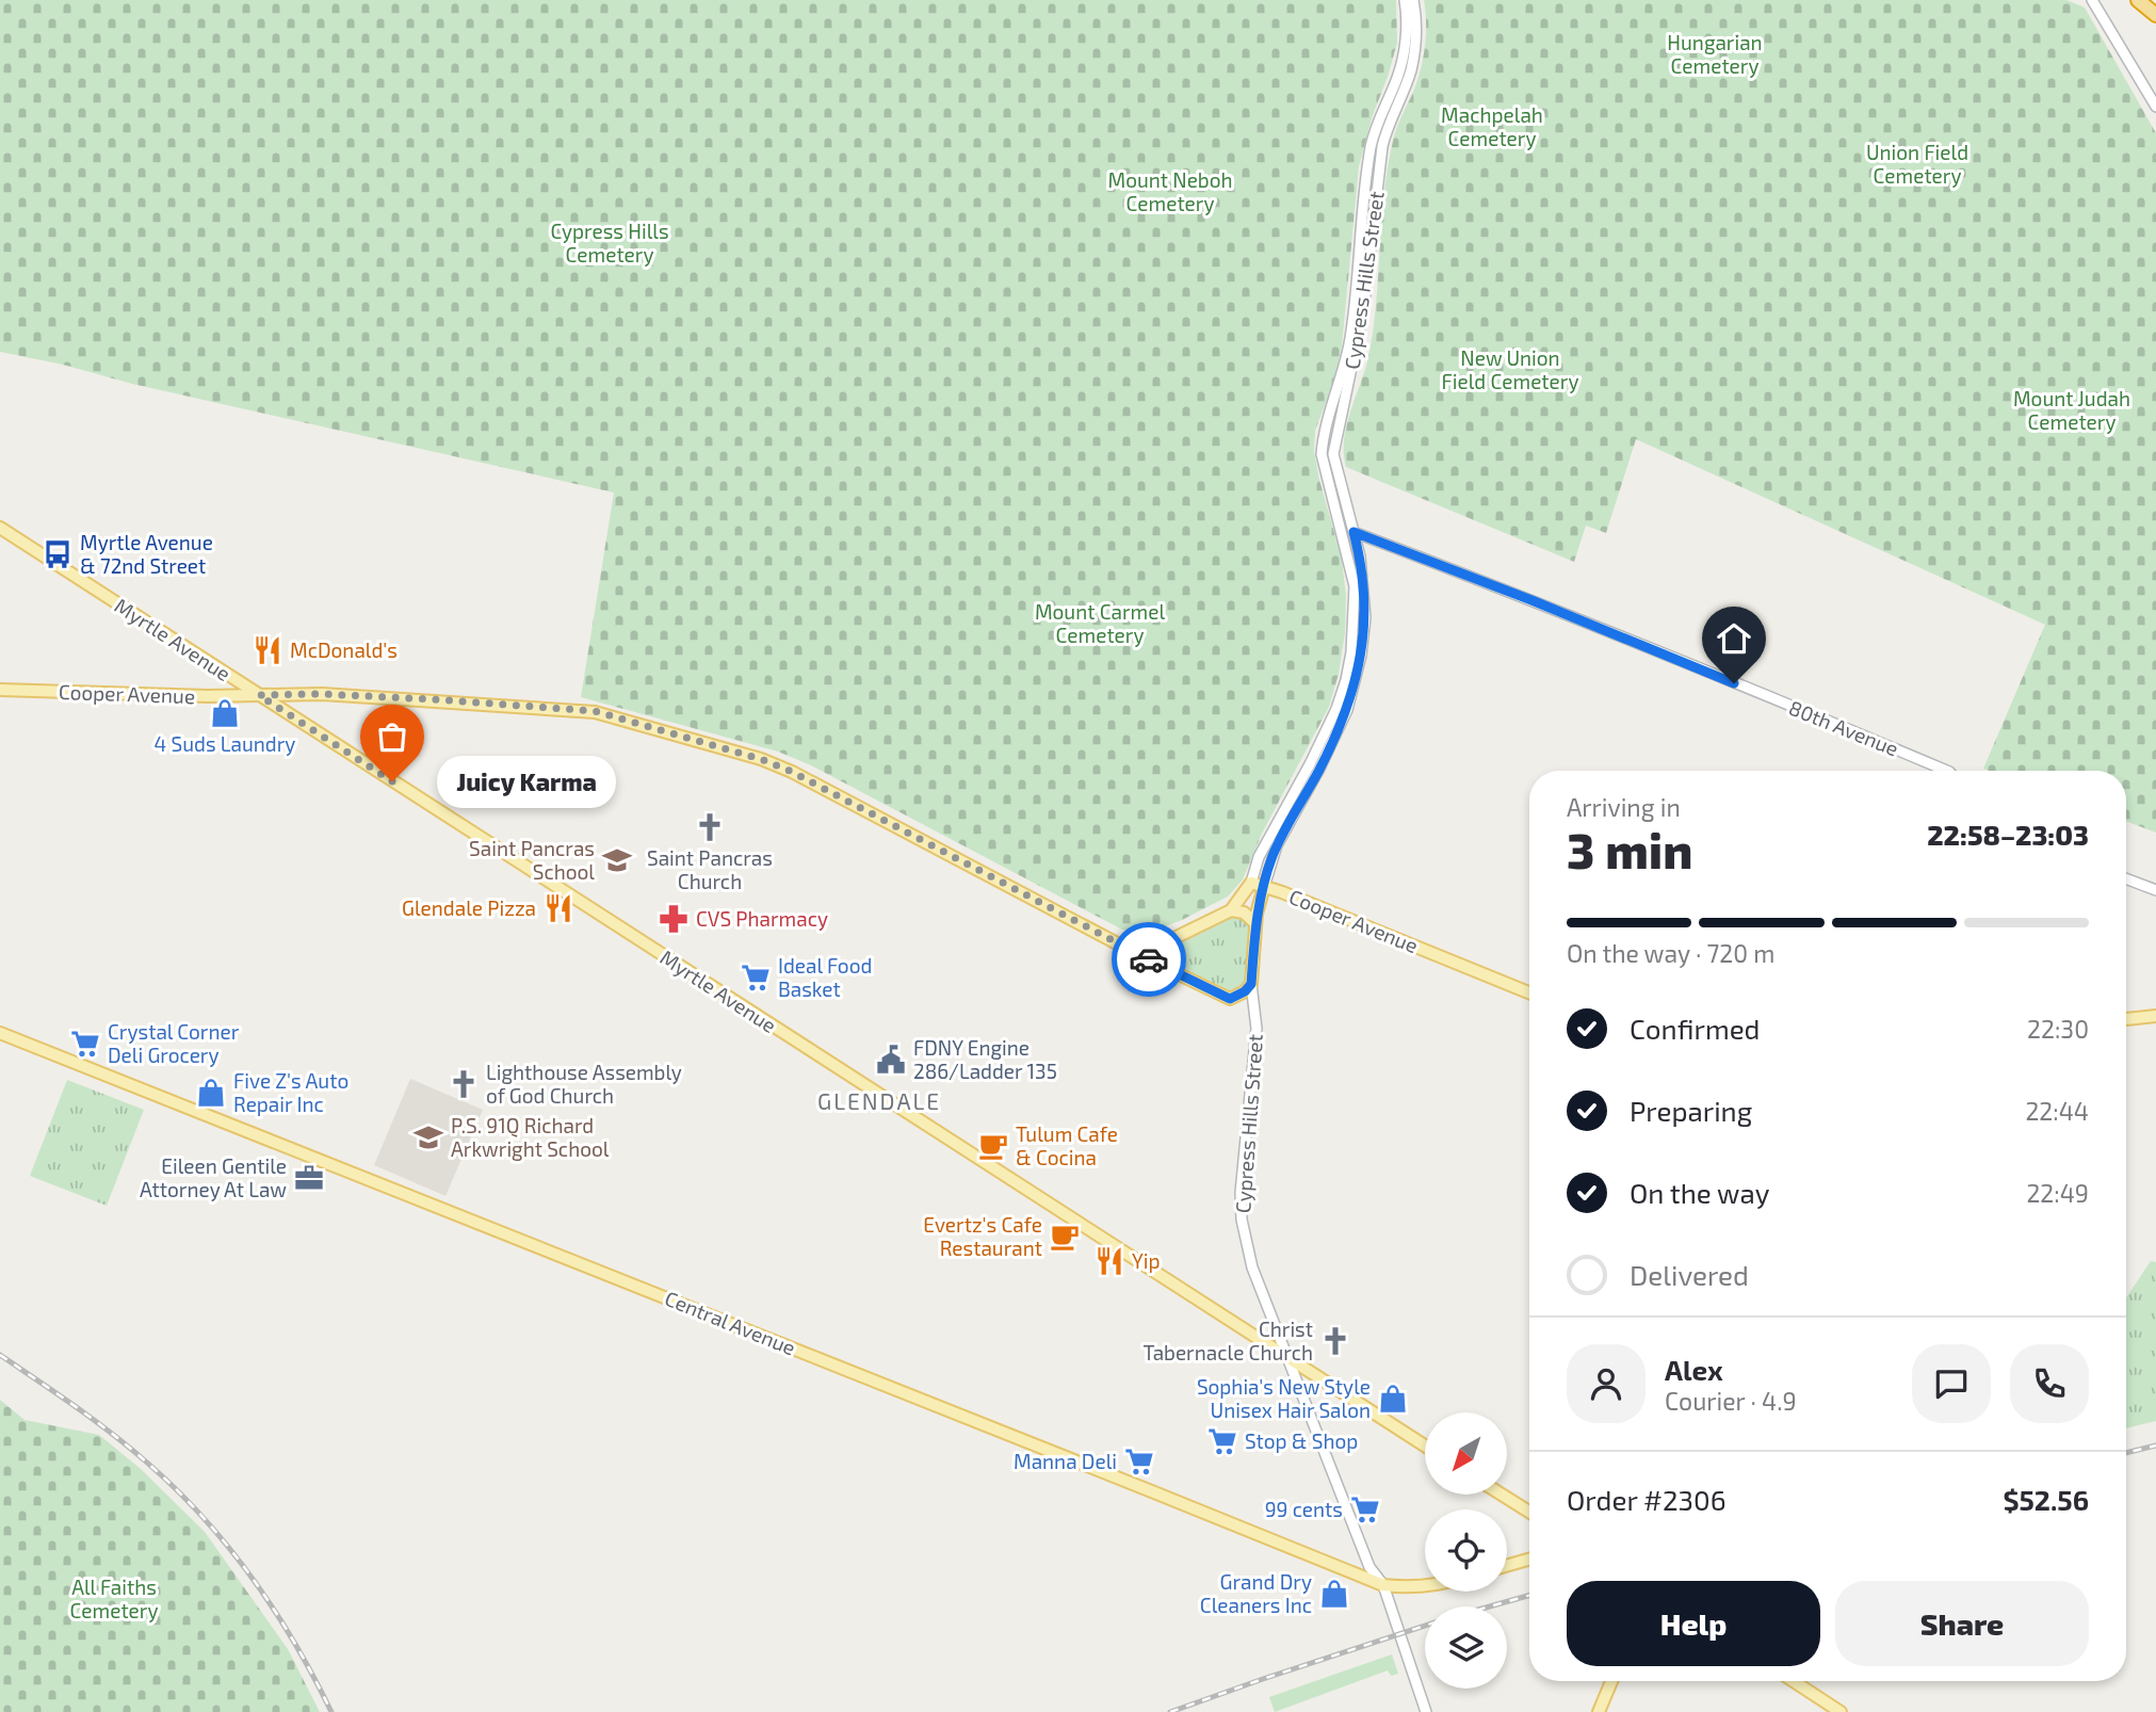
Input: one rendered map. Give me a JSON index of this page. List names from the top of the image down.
{
  "streets": {
    "main road": [
      "Cypress Hills Street",
      "Myrtle Avenue",
      "Cooper Avenue",
      "Central Avenue"
    ],
    "street": ["80th Avenue"]
  },
  "crossings": [
    ["Cypress Hills Street", "Myrtle Avenue"],
    ["Cypress Hills Street", "Cooper Avenue"],
    ["Cypress Hills Street", "80th Avenue"],
    ["Cypress Hills Street", "Central Avenue"],
    ["Myrtle Avenue", "Cooper Avenue"]
  ],
  "districts": ["GLENDALE"],
  "parks": [
    "Hungarian Cemetery",
    "Machpelah Cemetery",
    "Union Field Cemetery",
    "Mount Neboh Cemetery",
    "Cypress Hills Cemetery",
    "New Union Field Cemetery",
    "Mount Judah Cemetery",
    "Mount Carmel Cemetery",
    "All Faiths Cemetery"
  ],
  "places": {
    "bus stop": ["Myrtle Avenue & 72nd Street"],
    "restaurant": ["McDonald's", "Glendale Pizza", "Yip"],
    "shop": [
      "4 Suds Laundry",
      "Five Z's Auto Repair Inc",
      "Sophia's New Style Unisex Hair Salon",
      "Grand Dry Cleaners Inc"
    ],
    "other": ["Juicy Karma"],
    "church": ["Saint Pancras Church", "Lighthouse Assembly of God Church", "Christ Tabernacle Church"],
    "school or university": ["Saint Pancras School", "P.S. 91Q Richard Arkwright School"],
    "pharmacy": ["CVS Pharmacy"],
    "supermarket": [
      "Ideal Food Basket",
      "Crystal Corner Deli Grocery",
      "Stop & Shop",
      "Manna Deli",
      "99 cents"
    ],
    "public building": ["FDNY Engine 286/Ladder 135"],
    "cafe": ["Tulum Cafe & Cocina", "Evertz's Cafe Restaurant"],
    "office": ["Eileen Gentile Attorney At Law"]
  },
  "north": "bottom left",
  "page": {
    "bubble": "Juicy Karma",
    "heading": ["3 min", "Arriving in", "22:58–23:03"],
    "panel": [
      "Alex",
      "Courier · 4.9",
      "Order #2306",
      "$52.56"
    ],
    "bar": "On the way · 720 m",
    "list": [
      ["Confirmed", "22:30"],
      ["Preparing", "22:44"],
      ["On the way", "22:49"],
      "Delivered"
    ],
    "buttons": ["Help", "Share"]
  }
}
